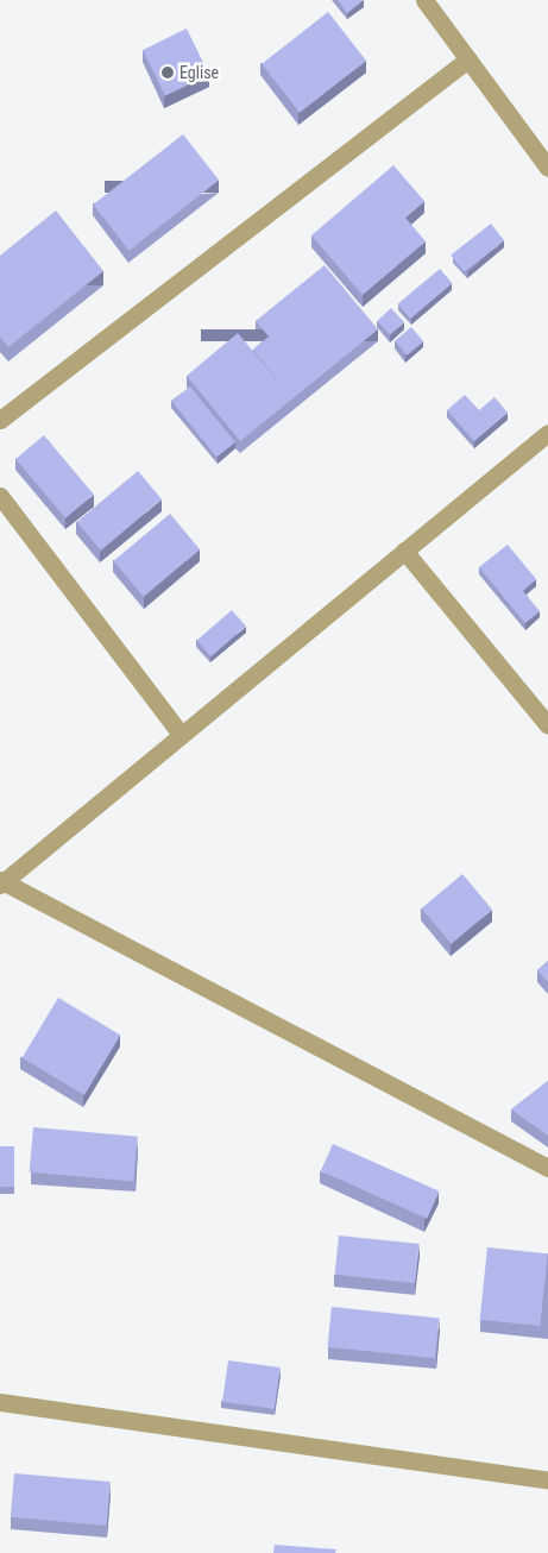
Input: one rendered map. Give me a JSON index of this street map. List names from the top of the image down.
{
  "places": ["Eglise"]
}
